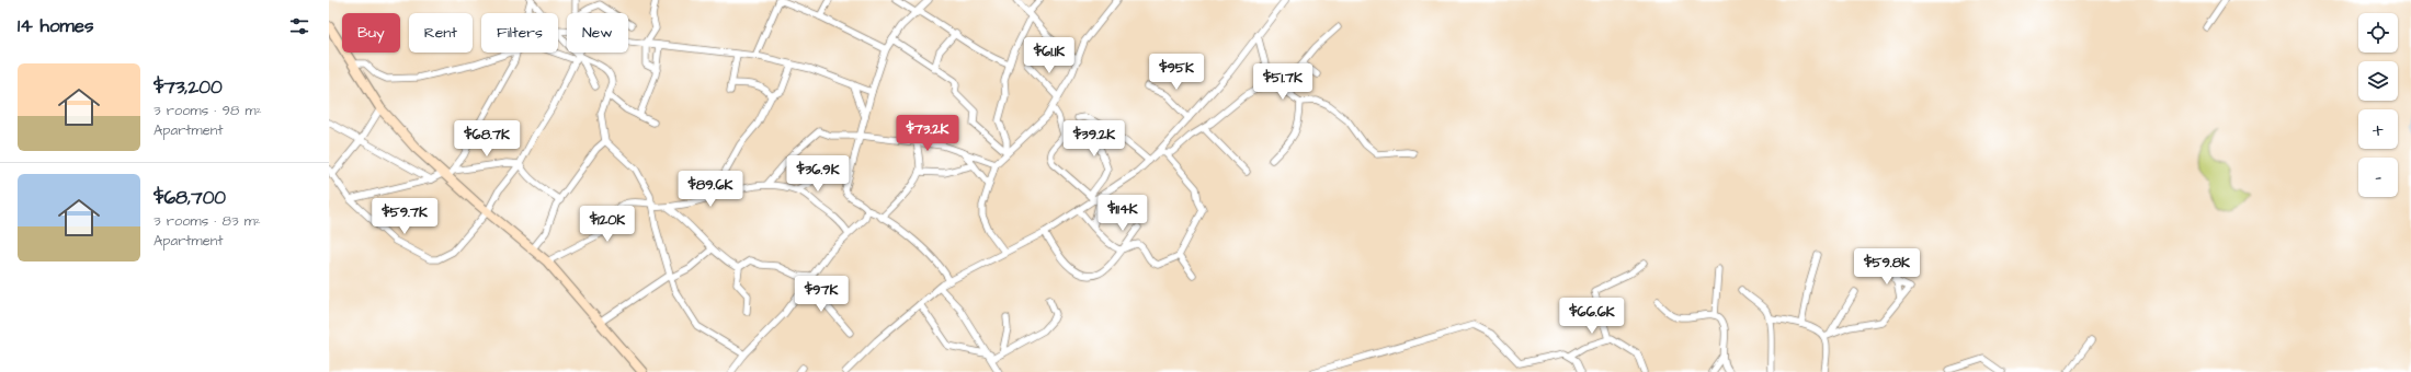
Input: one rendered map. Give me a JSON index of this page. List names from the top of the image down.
{
  "page": {
    "heading": "14 homes",
    "map_buttons": ["+", "−"],
    "chip": [
      "Buy",
      "Rent",
      "Filters",
      "New"
    ],
    "price": [
      "$61.1K",
      "$95K",
      "$51.7K",
      "$73.2K",
      "$68.7K",
      "$39.2K",
      "$36.9K",
      "$89.6K",
      "$114K",
      "$59.7K",
      "$120K",
      "$59.8K",
      "$97K",
      "$66.6K"
    ],
    "list": [
      {
        "name": "$73,200",
        "note": "3 rooms · 98 m² · Apartment"
      },
      {
        "name": "$68,700",
        "note": "3 rooms · 83 m² · Apartment"
      }
    ]
  }
}
